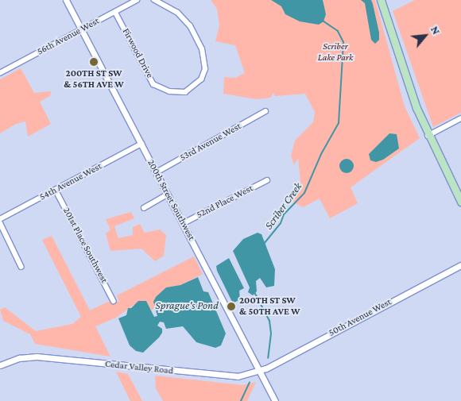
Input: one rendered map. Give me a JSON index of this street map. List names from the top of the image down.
{
  "streets": {
    "street": [
      "56th Avenue West",
      "Firwood Drive",
      "53rd Avenue West",
      "54th Avenue West",
      "200th Street Southwest",
      "52nd Place West",
      "201st Place Southwest",
      "50th Avenue West",
      "Cedar Valley Road"
    ]
  },
  "crossings": [
    ["56th Avenue West", "Firwood Drive"],
    ["56th Avenue West", "200th Street Southwest"],
    ["53rd Avenue West", "200th Street Southwest"],
    ["54th Avenue West", "200th Street Southwest"],
    ["54th Avenue West", "201st Place Southwest"],
    ["200th Street Southwest", "52nd Place West"],
    ["200th Street Southwest", "50th Avenue West"],
    ["200th Street Southwest", "Cedar Valley Road"],
    ["50th Avenue West", "Cedar Valley Road"]
  ],
  "water": ["Scriber Creek", "Sprague's Pond"],
  "parks": ["Scriber Lake Park"],
  "places": ["200TH ST SW & 56TH AVE W", "200TH ST SW & 50TH AVE W"],
  "north": "top right"
}
